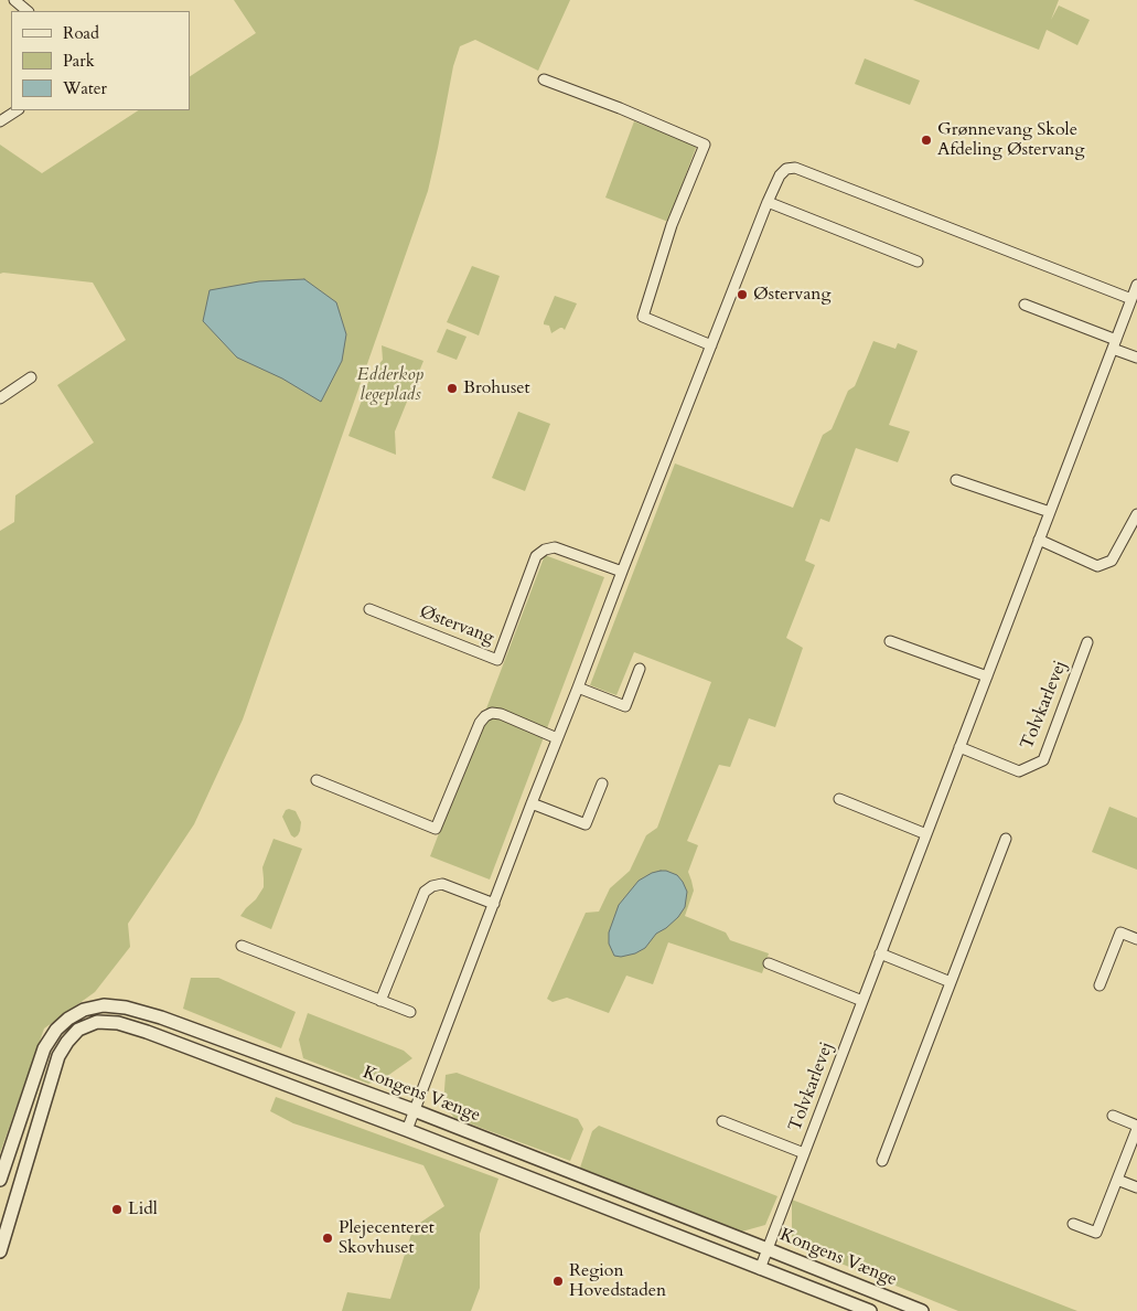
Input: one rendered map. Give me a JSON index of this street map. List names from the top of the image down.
{
  "streets": {
    "street": ["Østervang", "Tolvkarlevej", "Kongens Vænge"]
  },
  "crossings": [
    ["Tolvkarlevej", "Kongens Vænge"]
  ],
  "parks": ["Edderkop legeplads"],
  "places": [
    "Grønnevang Skole Afdeling Østervang",
    "Østervang",
    "Brohuset",
    "Lidl",
    "Plejecenteret Skovhuset",
    "Region Hovedstaden"
  ],
  "legend": ["Road", "Park", "Water"]
}
